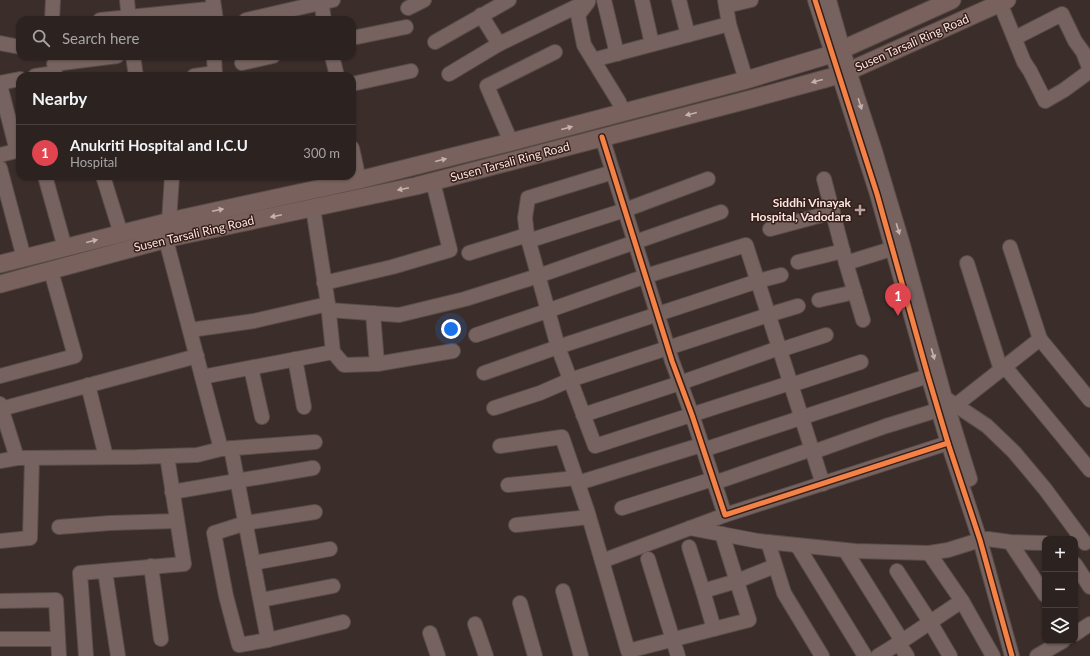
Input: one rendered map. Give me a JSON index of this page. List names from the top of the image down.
{
  "streets": {
    "main road": ["Susen Tarsali Ring Road"]
  },
  "places": {
    "health": ["Siddhi Vinayak Hospital, Vadodara"]
  },
  "page": {
    "search": "Search here",
    "heading": "Nearby",
    "list": [
      {
        "mark": "1",
        "name": "Anukriti Hospital and I.C.U",
        "note": "Hospital",
        "value": "300 m"
      }
    ],
    "pins": "1",
    "map_buttons": ["+", "−"]
  }
}
